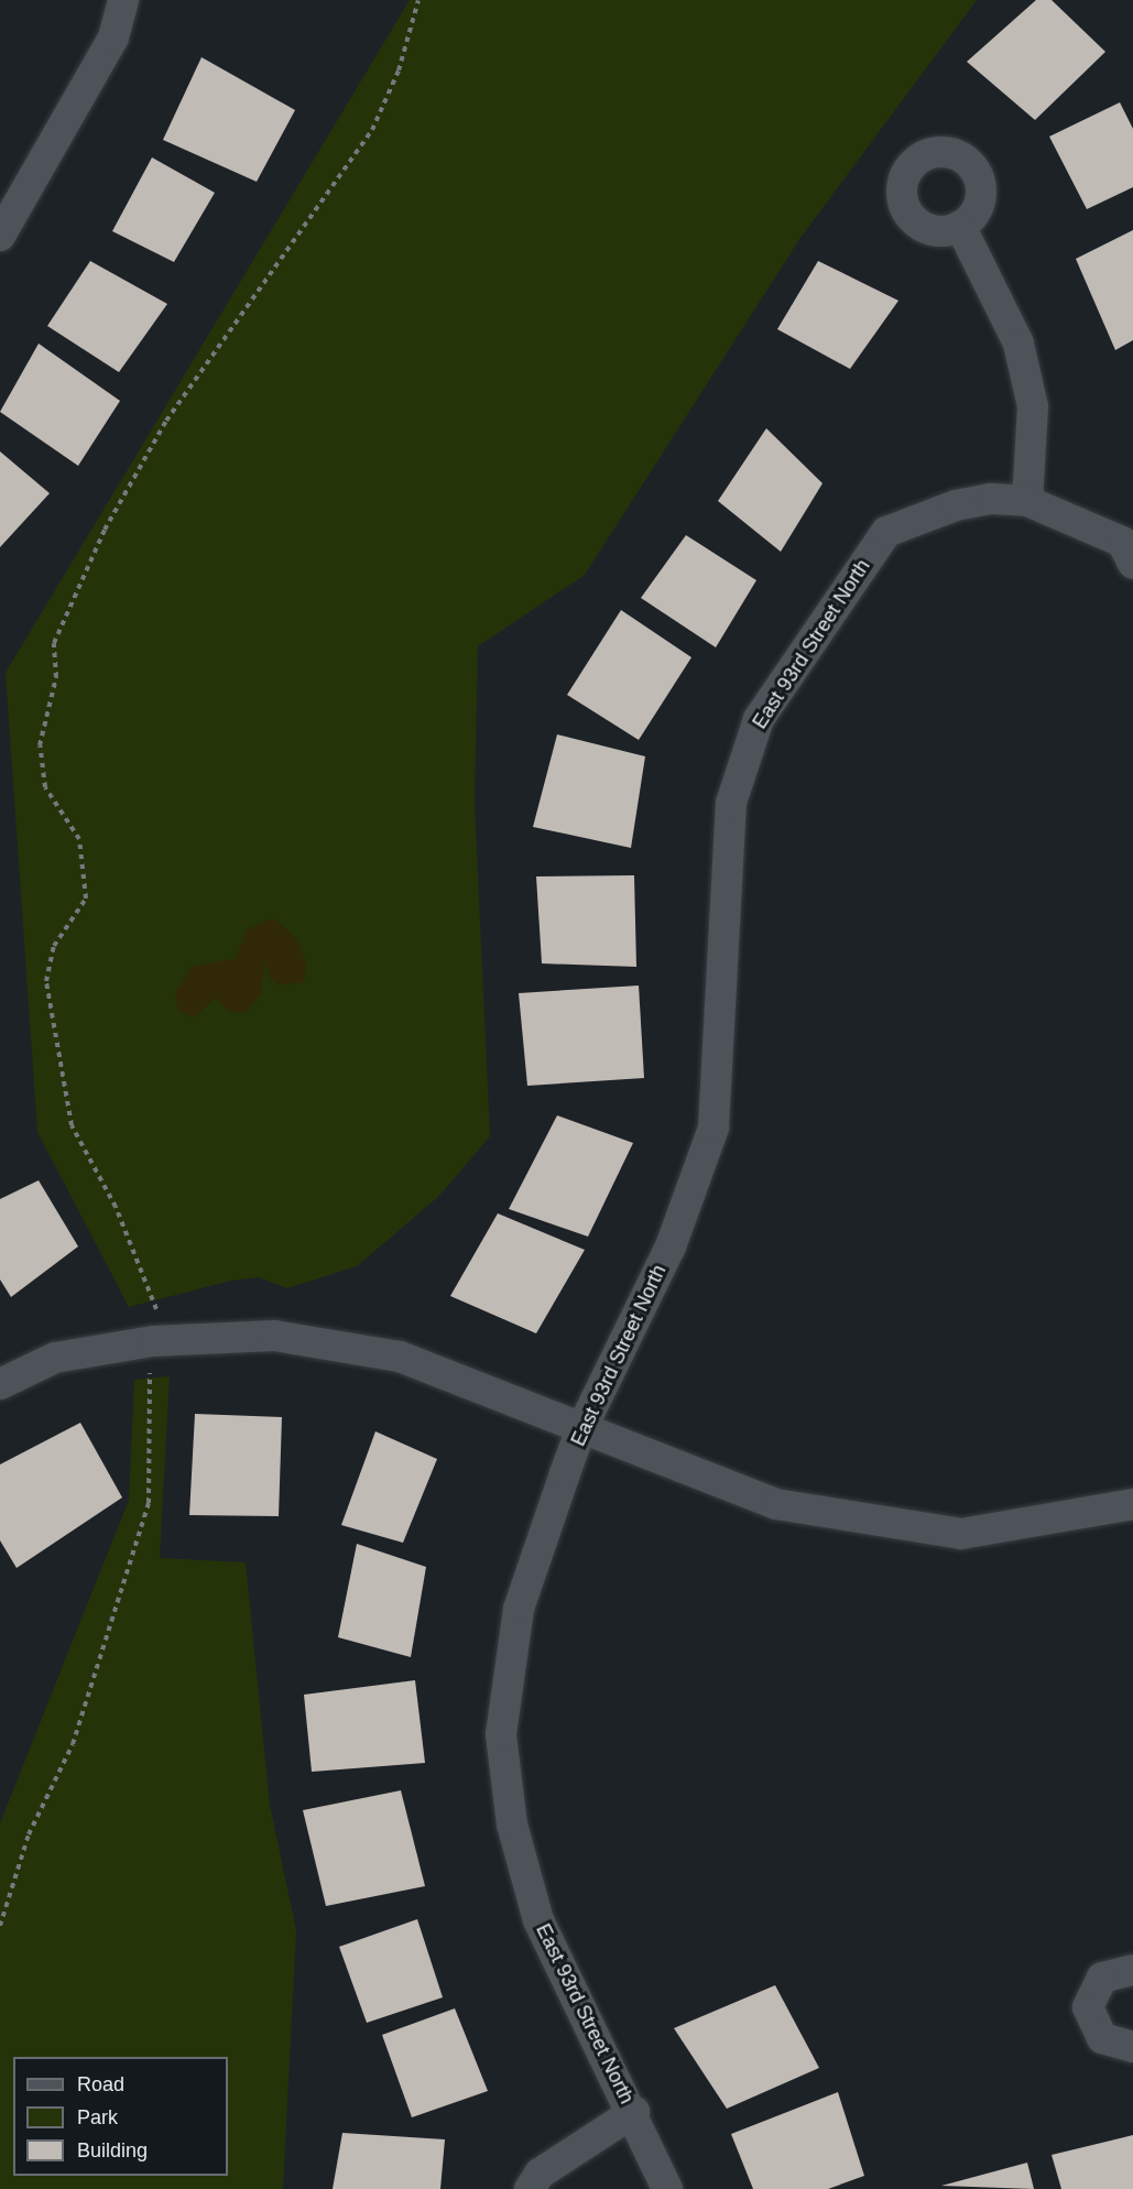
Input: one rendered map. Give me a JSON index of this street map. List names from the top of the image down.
{
  "streets": {
    "street": ["East 93rd Street North"]
  },
  "legend": ["Road", "Park", "Building"]
}
